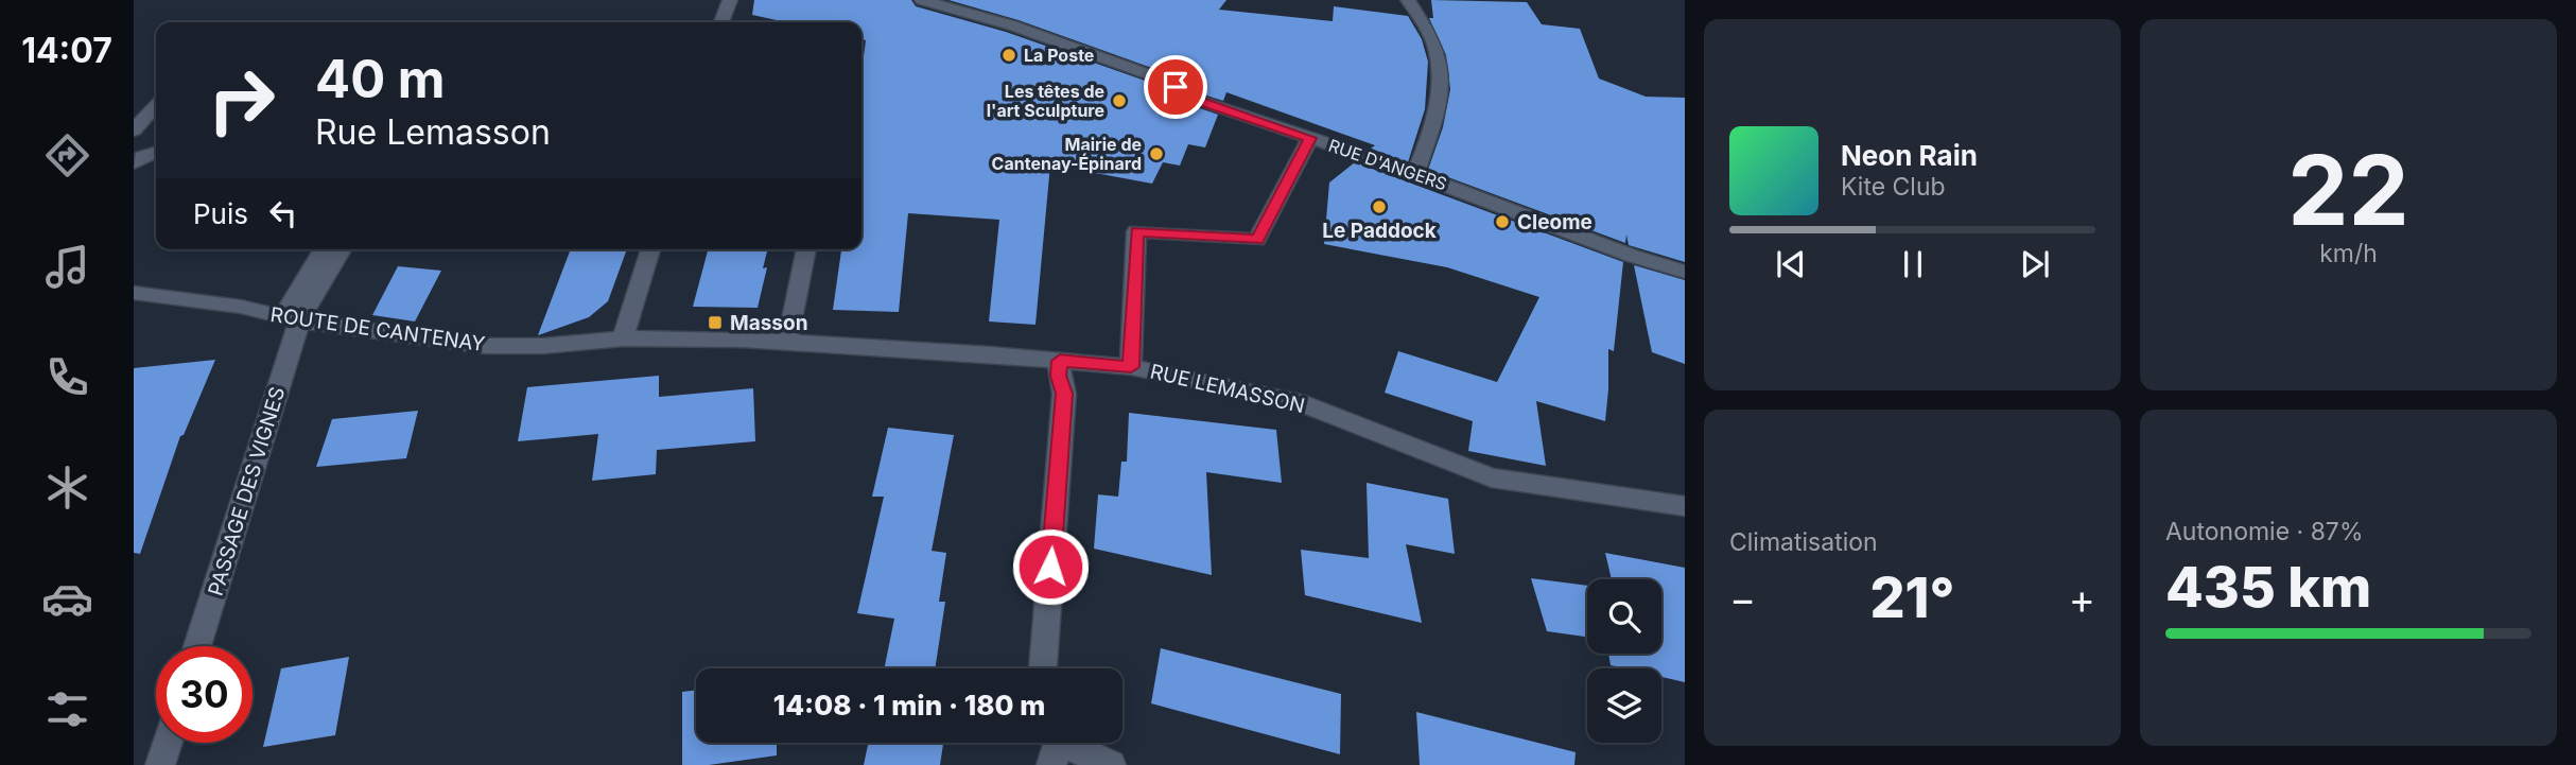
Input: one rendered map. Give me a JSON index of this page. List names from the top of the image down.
{
  "streets": {
    "street": [
      "RUE D'ANGERS",
      "ROUTE DE CANTENAY",
      "RUE LEMASSON",
      "PASSAGE DES VIGNES"
    ]
  },
  "crossings": [
    ["ROUTE DE CANTENAY", "RUE LEMASSON"],
    ["ROUTE DE CANTENAY", "PASSAGE DES VIGNES"]
  ],
  "places": {
    "other": [
      "La Poste",
      "Les têtes de l'art Sculpture",
      "Mairie de Cantenay-Épinard",
      "Le Paddock",
      "Cleome"
    ],
    "transit": ["Masson"]
  },
  "page": {
    "tabs": "14:07",
    "tile": [
      ["22", "km/h"],
      "Climatisation",
      ["Autonomie · 87%", "435 km"]
    ],
    "turn": ["40 m", "Rue Lemasson"],
    "song": ["Neon Rain", "Kite Club"],
    "then": "Puis",
    "heat": ["−", "21°", "+"],
    "limit": "30",
    "trip": "14:08 · 1 min · 180 m"
  }
}
